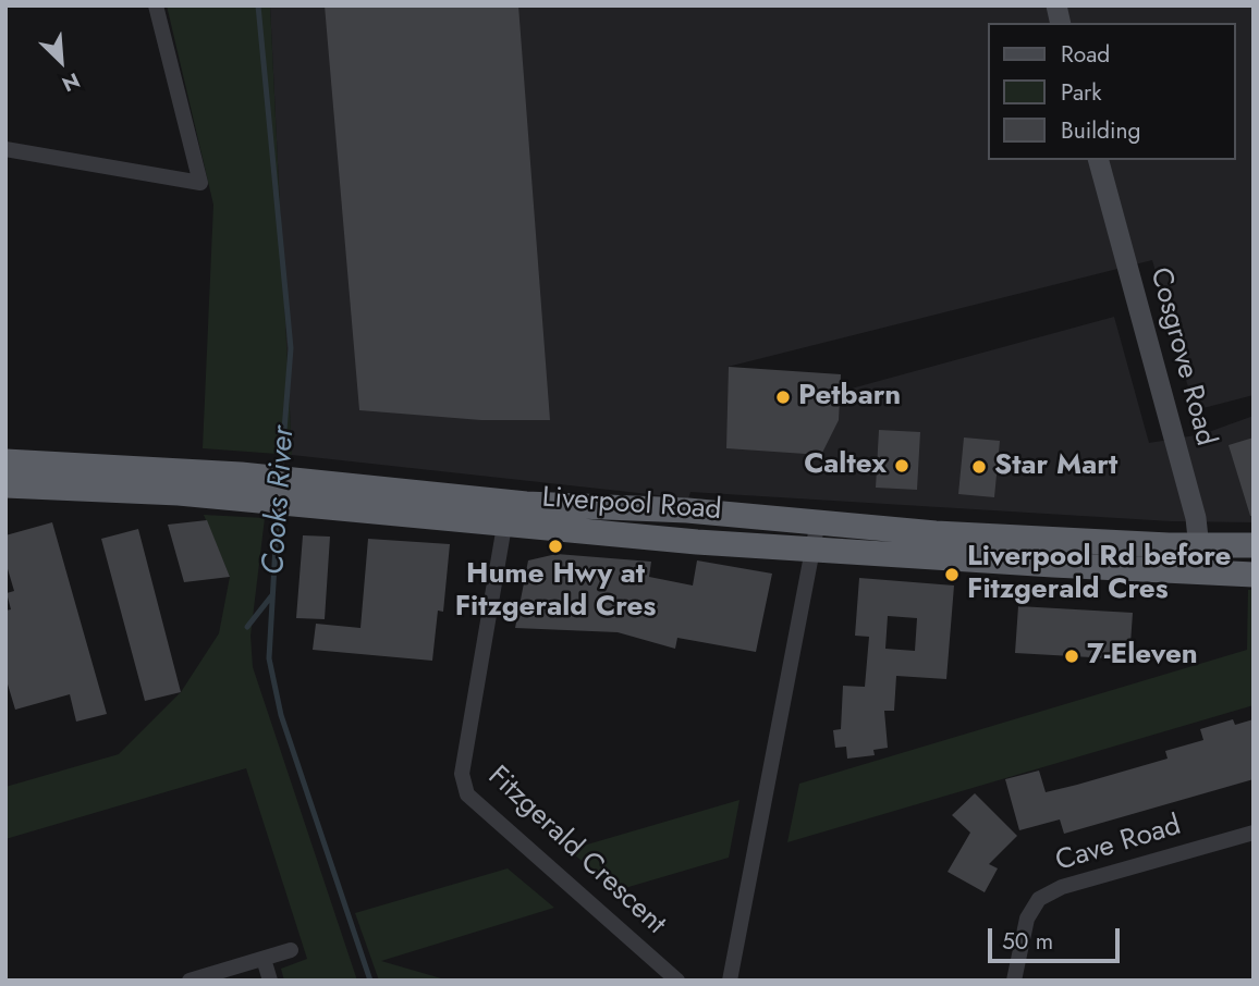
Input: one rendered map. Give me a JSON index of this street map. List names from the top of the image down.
{
  "streets": {
    "highway": ["Liverpool Road"],
    "main road": ["Cosgrove Road"],
    "street": ["Cave Road", "Fitzgerald Crescent"]
  },
  "crossings": [
    ["Cosgrove Road", "Liverpool Road"],
    ["Liverpool Road", "Fitzgerald Crescent"]
  ],
  "water": ["Cooks River"],
  "places": [
    "Petbarn",
    "Caltex",
    "Star Mart",
    "Hume Hwy at Fitzgerald Cres",
    "Liverpool Rd before Fitzgerald Cres",
    "7-Eleven"
  ],
  "legend": ["Road", "Park", "Building"],
  "scale_bar": "50 m",
  "north": "bottom right"
}
